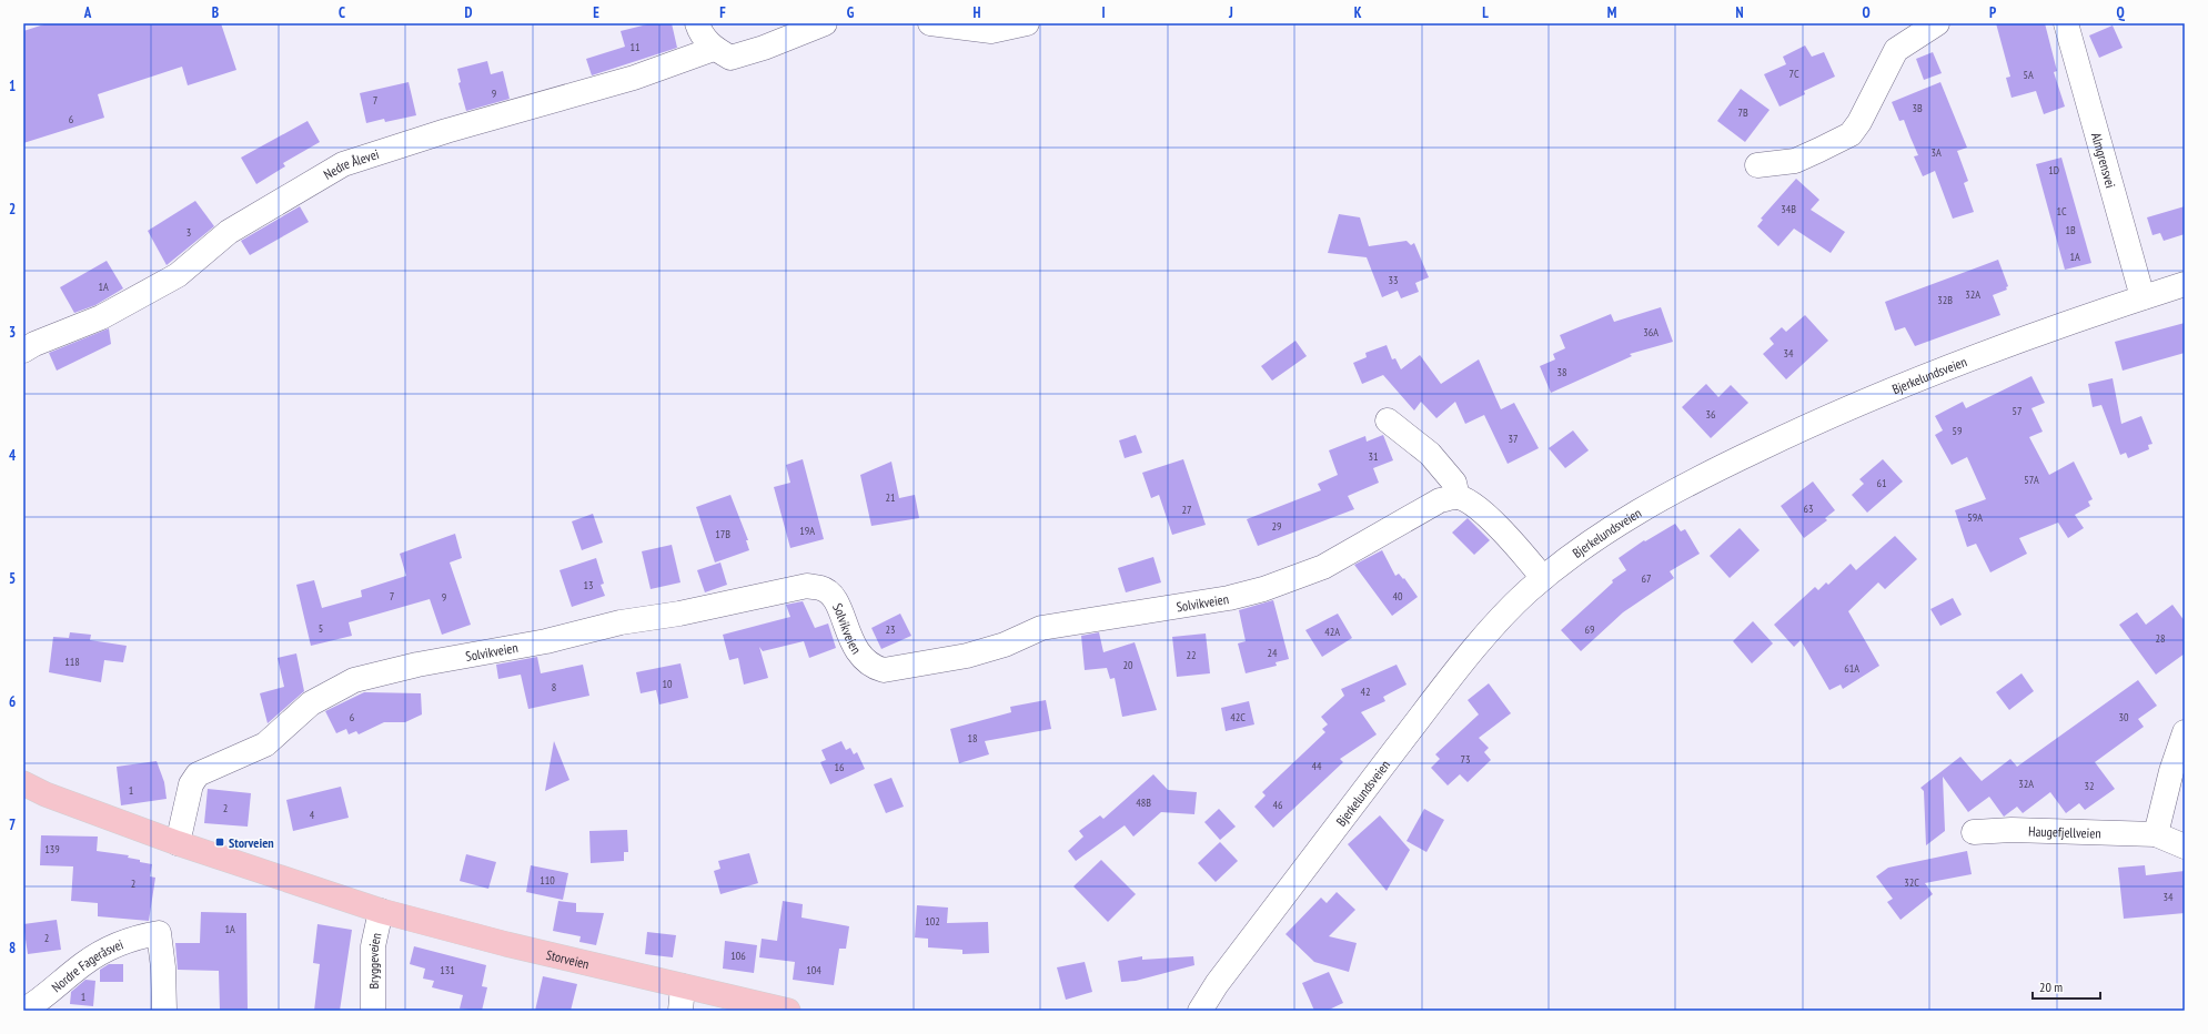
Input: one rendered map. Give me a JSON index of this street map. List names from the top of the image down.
{
  "streets": {
    "main road": ["Storveien"],
    "street": [
      "Almgrensvei",
      "Nedre Ålevei",
      "Bjerkelundsveien",
      "Solvikveien",
      "Haugefjellveien",
      "Bryggeveien",
      "Nordre Fageråsvei"
    ]
  },
  "crossings": [
    ["Almgrensvei", "Bjerkelundsveien"],
    ["Solvikveien", "Storveien"],
    ["Storveien", "Bryggeveien"]
  ],
  "places": {
    "transit": ["Storveien"]
  },
  "house_numbers": [
    "11",
    "7C",
    "5A",
    "9",
    "7",
    "3B",
    "7B",
    "6",
    "3A",
    "1D",
    "34B",
    "1C",
    "1B",
    "3",
    "1A",
    "33",
    "1A",
    "32A",
    "32B",
    "36A",
    "34",
    "38",
    "57",
    "36",
    "59",
    "37",
    "31",
    "57A",
    "61",
    "21",
    "63",
    "27",
    "59A",
    "29",
    "19A",
    "17B",
    "67",
    "13",
    "7",
    "40",
    "9",
    "5",
    "23",
    "69",
    "42A",
    "28",
    "24",
    "22",
    "118",
    "20",
    "61A",
    "10",
    "8",
    "42",
    "6",
    "42C",
    "30",
    "18",
    "73",
    "44",
    "16",
    "32A",
    "32",
    "1",
    "48B",
    "46",
    "2",
    "4",
    "139",
    "110",
    "32C",
    "2",
    "34",
    "102",
    "1A",
    "2",
    "106",
    "131",
    "104",
    "1"
  ],
  "scale_bar": "20 m",
  "grid": {
    "columns": [
      "A",
      "B",
      "C",
      "D",
      "E",
      "F",
      "G",
      "H",
      "I",
      "J",
      "K",
      "L",
      "M",
      "N",
      "O",
      "P",
      "Q"
    ],
    "rows": [
      "1",
      "2",
      "3",
      "4",
      "5",
      "6",
      "7",
      "8"
    ]
  }
}
